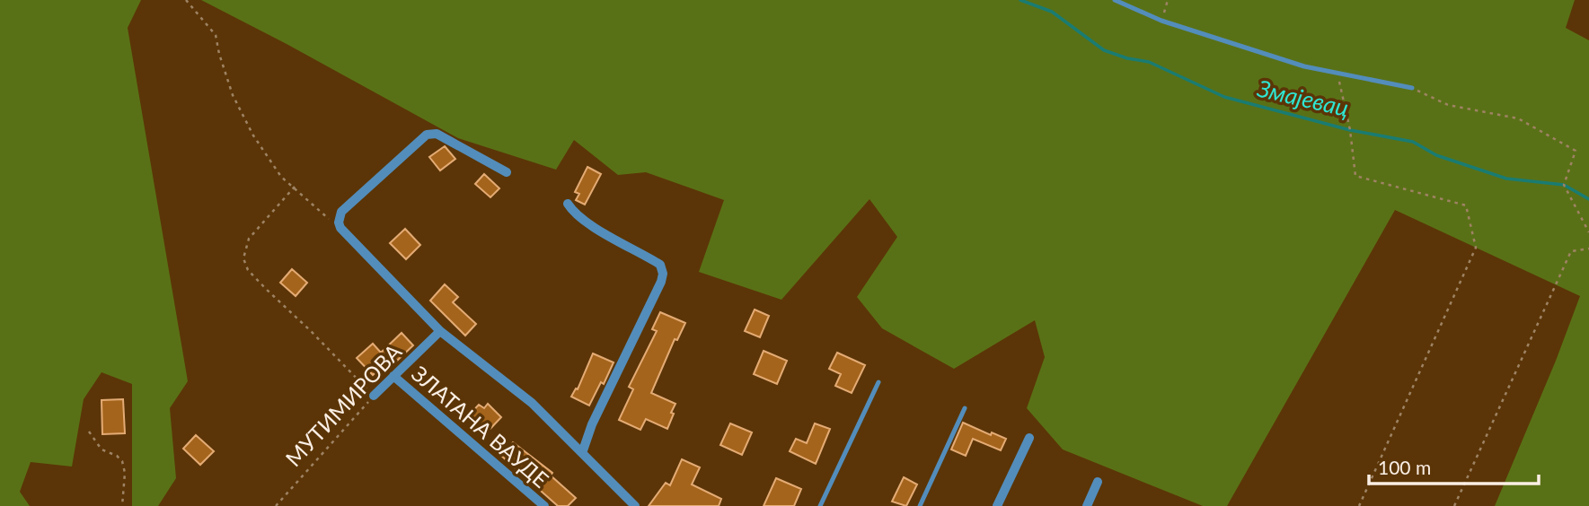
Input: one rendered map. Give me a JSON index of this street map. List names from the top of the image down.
{
  "streets": {
    "street": ["МУТИМИРОВА", "ЗЛАТАНА ВАУДЕ"]
  },
  "crossings": [
    ["МУТИМИРОВА", "ЗЛАТАНА ВАУДЕ"]
  ],
  "water": ["Змајевац"],
  "scale_bar": "100 m"
}
